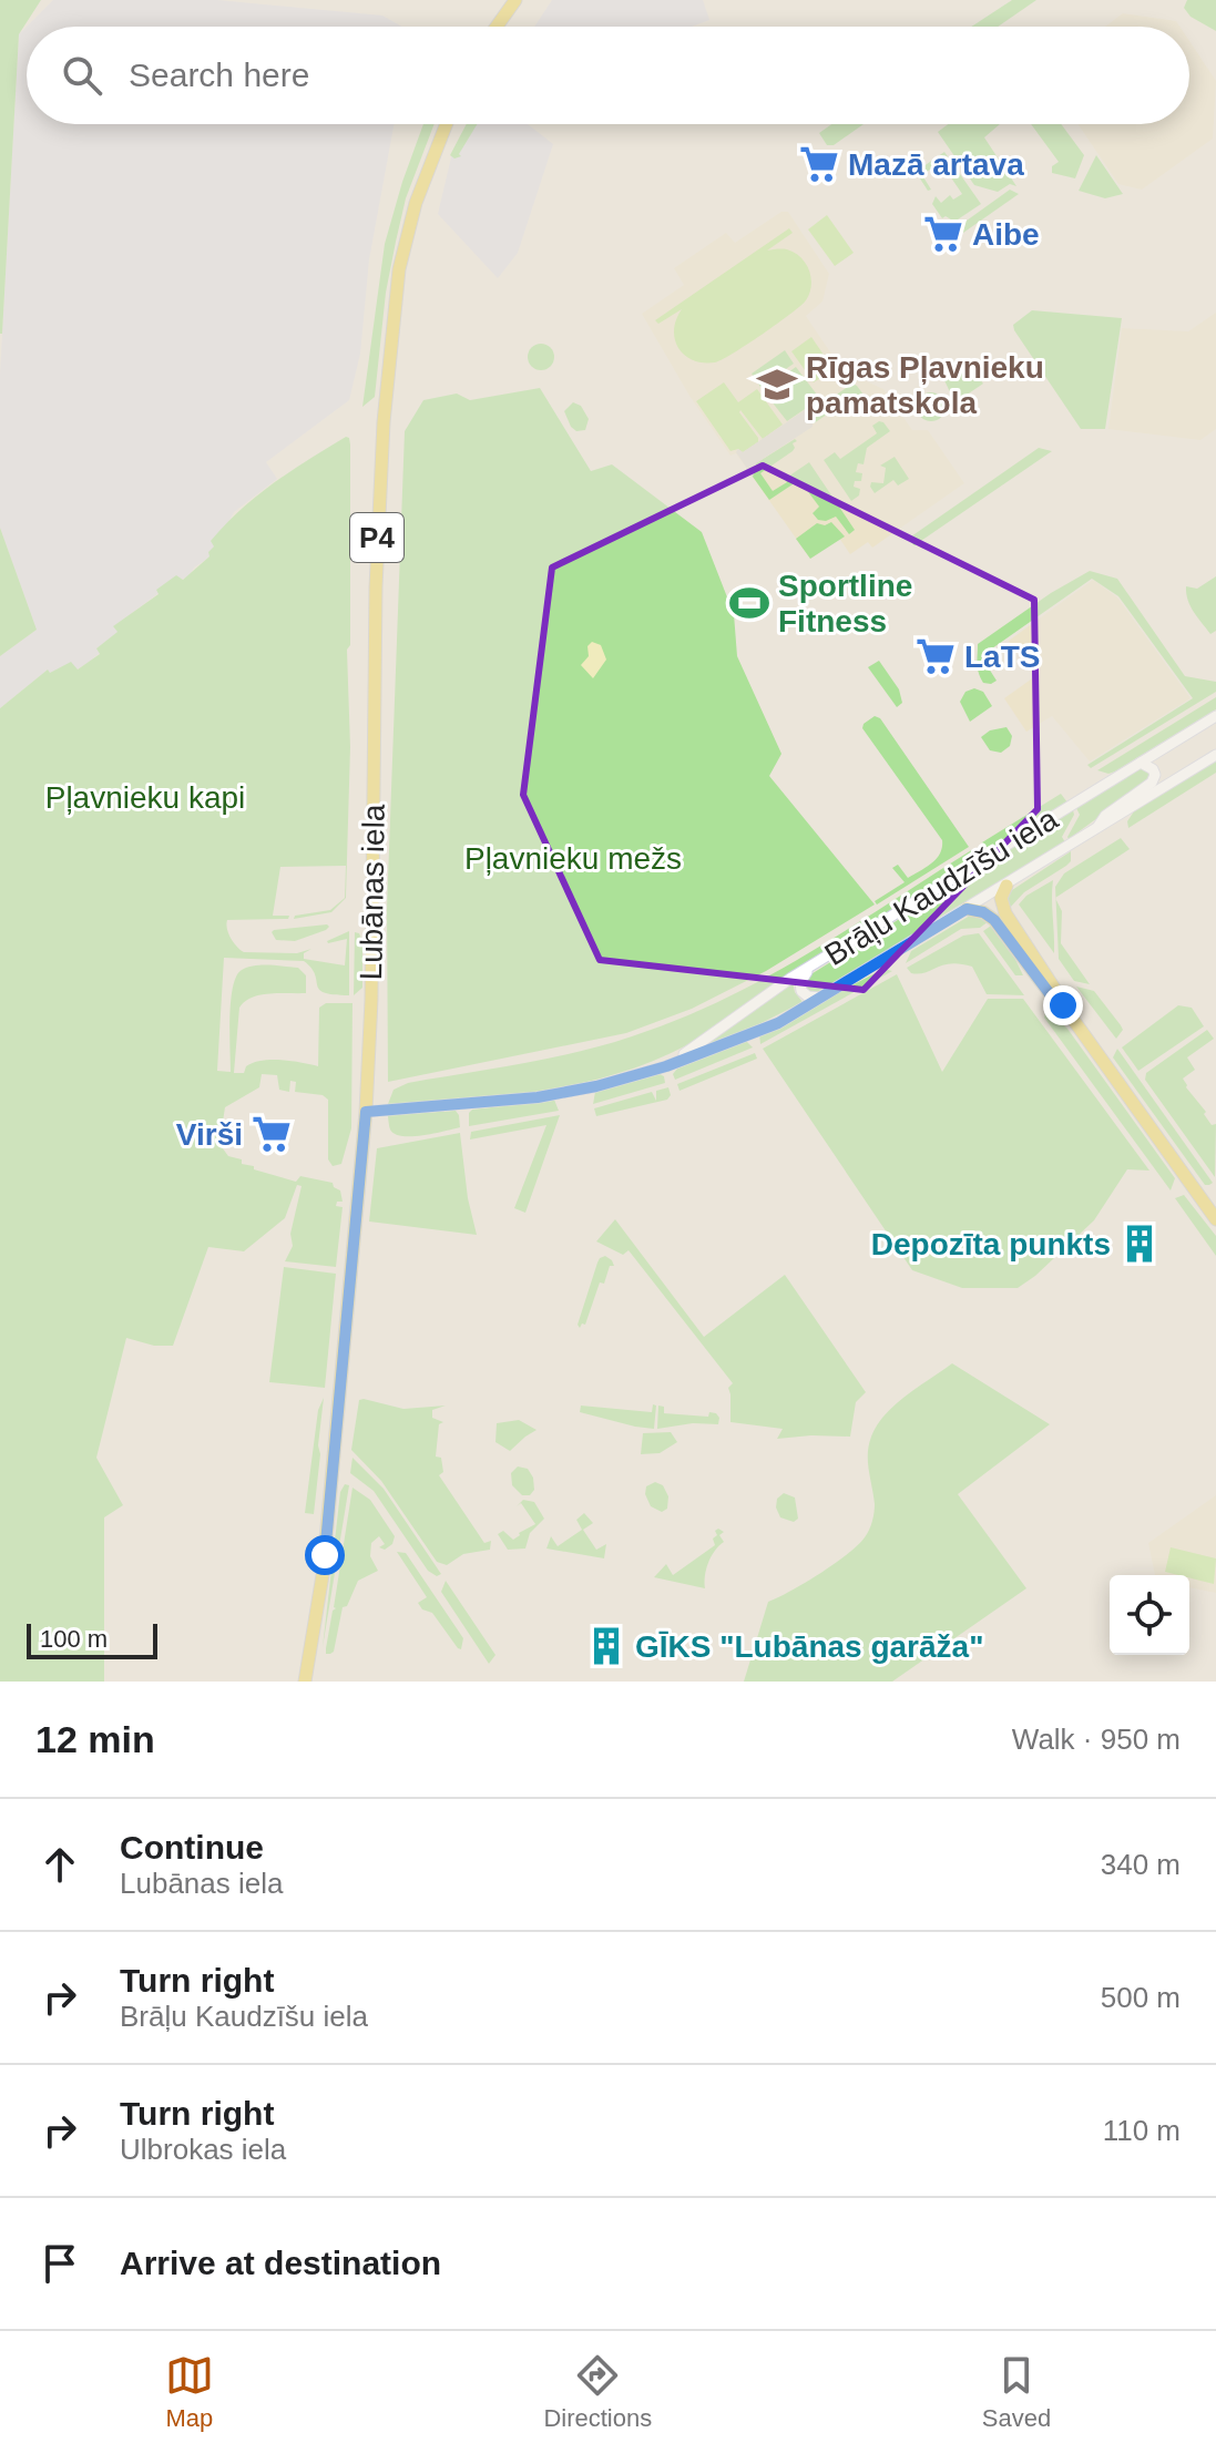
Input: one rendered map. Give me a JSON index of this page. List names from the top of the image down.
{
  "streets": {
    "main road": ["P4", "Lubānas iela"],
    "street": ["Brāļu Kaudzīšu iela"]
  },
  "crossings": [
    ["Brāļu Kaudzīšu iela", "Lubānas iela"]
  ],
  "parks": ["Pļavnieku kapi", "Pļavnieku mežs"],
  "places": {
    "supermarket": [
      "Mazā artava",
      "Aibe",
      "LaTS",
      "Virši"
    ],
    "school or university": ["Rīgas Pļavnieku pamatskola"],
    "sports": ["Sportline Fitness"],
    "building": ["Depozīta punkts", "GĪKS \"Lubānas garāža\""]
  },
  "scale_bar": "100 m",
  "page": {
    "search": "Search here",
    "scale": "100 m",
    "heading": ["12 min", "Walk · 950 m"],
    "list": [
      ["Continue", "Lubānas iela", "340 m"],
      ["Turn right", "Brāļu Kaudzīšu iela", "500 m"],
      ["Turn right", "Ulbrokas iela", "110 m"],
      "Arrive at destination"
    ],
    "nav": ["Map", "Directions", "Saved"]
  }
}
